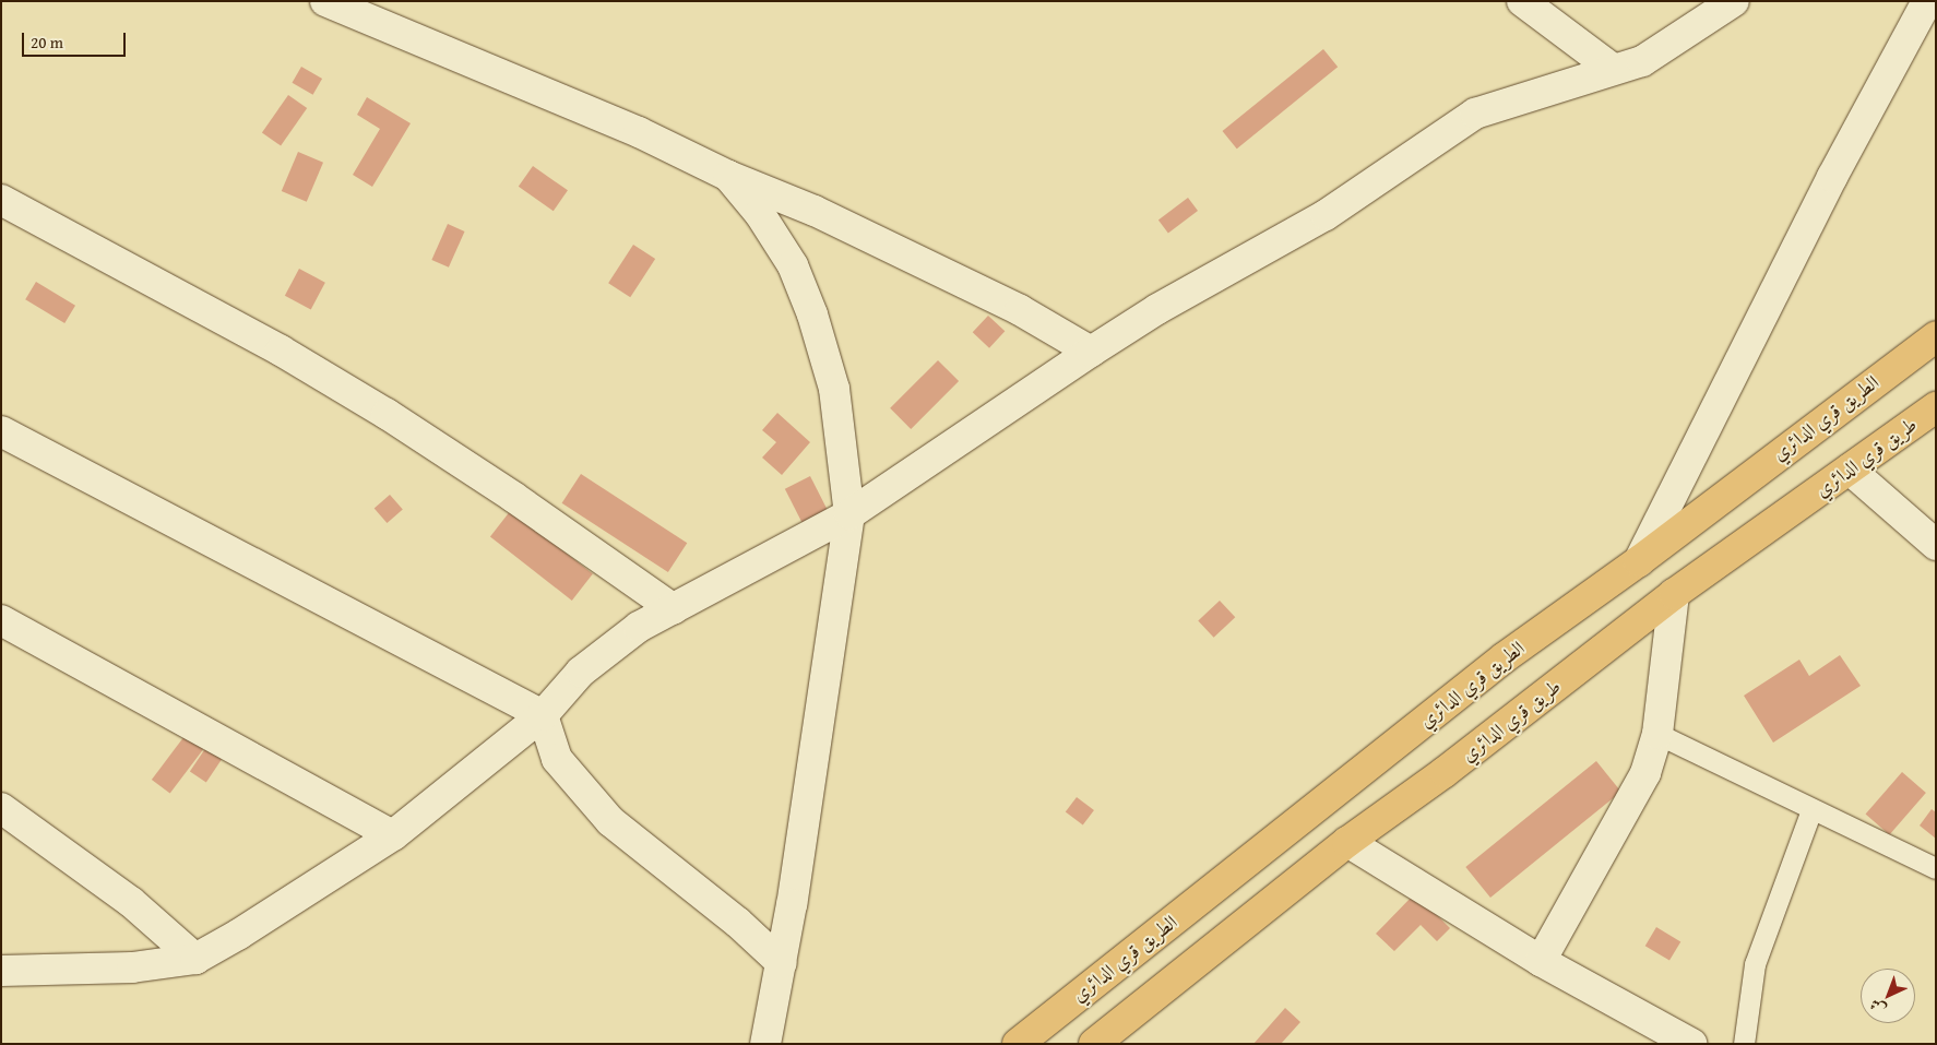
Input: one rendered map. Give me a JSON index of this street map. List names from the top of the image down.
{
  "streets": {
    "highway": ["الطريق قري الدائري", "طريق قري الدائري"]
  },
  "scale_bar": "20 m",
  "north": "bottom left"
}
